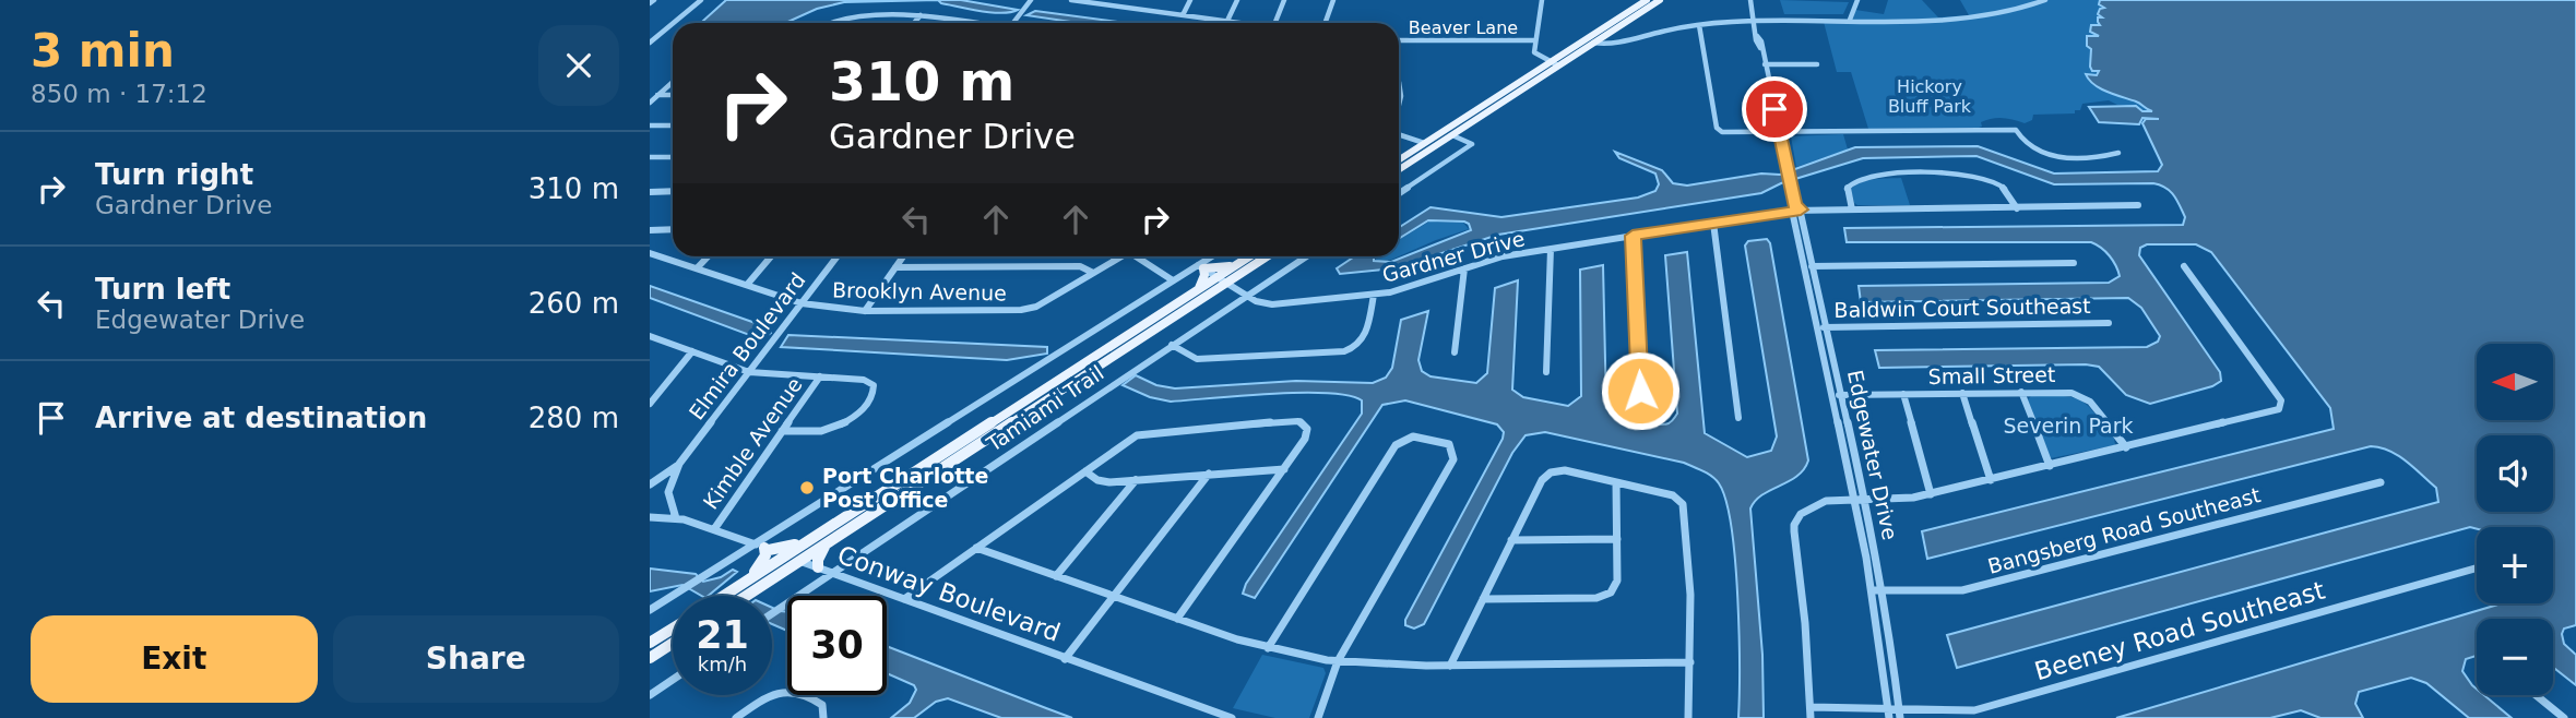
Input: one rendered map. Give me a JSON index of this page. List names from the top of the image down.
{
  "streets": {
    "main road": ["Tamiami Trail"],
    "street": [
      "Beaver Lane",
      "Gardner Drive",
      "Brooklyn Avenue",
      "Baldwin Court Southeast",
      "Elmira Boulevard",
      "Small Street",
      "Kimble Avenue",
      "Edgewater Drive",
      "Bangsberg Road Southeast",
      "Conway Boulevard",
      "Beeney Road Southeast"
    ]
  },
  "crossings": [
    ["Gardner Drive", "Tamiami Trail"],
    ["Gardner Drive", "Edgewater Drive"],
    ["Brooklyn Avenue", "Elmira Boulevard"],
    ["Baldwin Court Southeast", "Edgewater Drive"],
    ["Elmira Boulevard", "Conway Boulevard"],
    ["Small Street", "Edgewater Drive"],
    ["Tamiami Trail", "Conway Boulevard"],
    ["Kimble Avenue", "Conway Boulevard"],
    ["Edgewater Drive", "Bangsberg Road Southeast"],
    ["Edgewater Drive", "Beeney Road Southeast"]
  ],
  "parks": ["Hickory Bluff Park", "Severin Park"],
  "places": ["Port Charlotte Post Office"],
  "north": "left",
  "page": {
    "heading": ["3 min", "850 m · 17:12"],
    "turn": ["310 m", "Gardner Drive"],
    "list": [
      {
        "name": "Turn right",
        "note": "Gardner Drive",
        "value": "310 m"
      },
      {
        "name": "Turn left",
        "note": "Edgewater Drive",
        "value": "260 m"
      },
      {
        "name": "Arrive at destination",
        "value": "280 m"
      }
    ],
    "map_buttons": ["+", "−"],
    "speed": "21 km/h",
    "limit": "30",
    "buttons": ["Exit", "Share"]
  }
}
